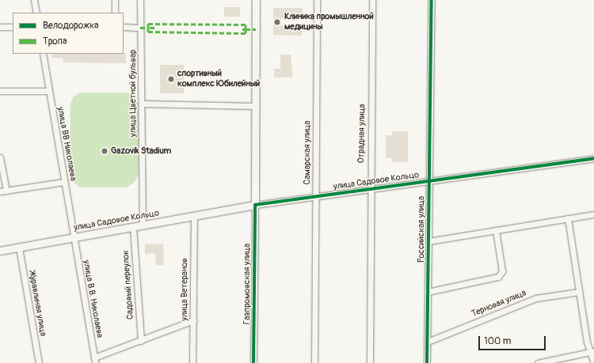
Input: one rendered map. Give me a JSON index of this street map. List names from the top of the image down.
{
  "streets": {
    "main road": ["улица Садовое Кольцо", "Газпромовская улица"],
    "street": [
      "улица Цветной бульвар",
      "Отрадная улица",
      "улица ВВ Николаева",
      "Самарская улица",
      "Российская улица",
      "Садовый переулок",
      "улица Ветеранов",
      "улица В.В. Николаева",
      "Журавлиная улица",
      "Терновая улица"
    ]
  },
  "crossings": [
    ["улица Цветной бульвар", "улица Садовое Кольцо"],
    ["Отрадная улица", "улица Садовое Кольцо"],
    ["улица ВВ Николаева", "улица Садовое Кольцо"],
    ["улица ВВ Николаева", "улица В.В. Николаева"],
    ["Самарская улица", "улица Садовое Кольцо"],
    ["улица Садовое Кольцо", "Российская улица"],
    ["улица Садовое Кольцо", "Газпромовская улица"],
    ["улица Садовое Кольцо", "Садовый переулок"],
    ["улица Садовое Кольцо", "улица Ветеранов"],
    ["улица Садовое Кольцо", "улица В.В. Николаева"],
    ["улица Садовое Кольцо", "Журавлиная улица"],
    ["Российская улица", "Терновая улица"]
  ],
  "places": ["Клиника промышленной медицины", "спортивный комплекс Юбилейный", "Gazovik Stadium"],
  "legend": ["Велодорожка", "Тропа"],
  "scale_bar": "100 m"
}
